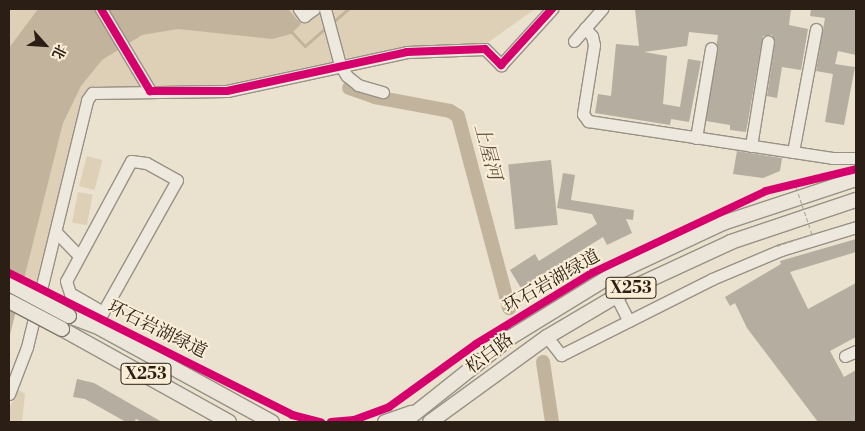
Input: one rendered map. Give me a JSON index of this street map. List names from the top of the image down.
{
  "streets": {
    "main road": ["X253", "松白路"],
    "cycle path": ["环石岩湖绿道"]
  },
  "water": ["上屋河"],
  "north": "bottom right"
}
